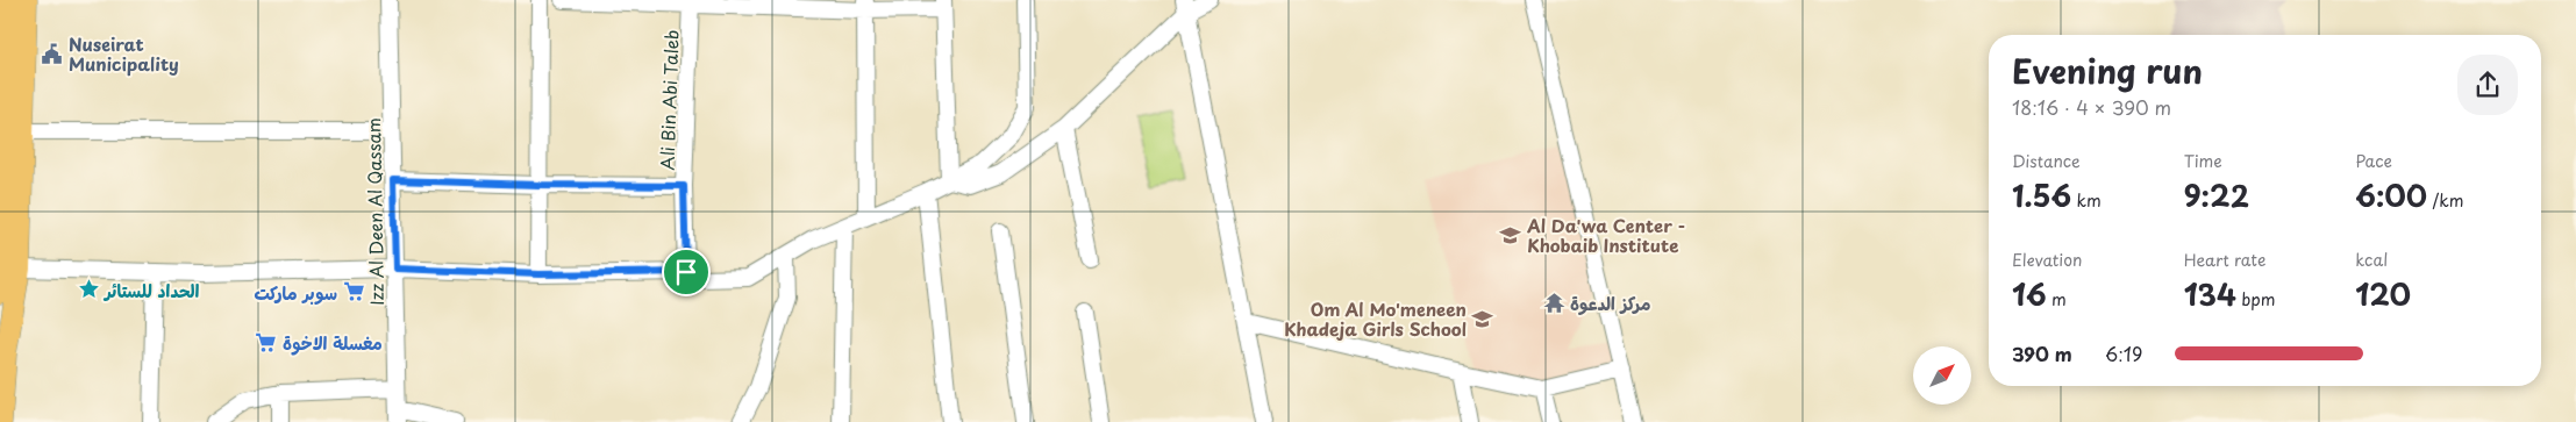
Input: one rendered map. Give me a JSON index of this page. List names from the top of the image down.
{
  "streets": {
    "street": ["Ali Bin Abi Taleb", "Izz Al Deen Al Qassam"]
  },
  "places": {
    "public building": ["Nuseirat Municipality"],
    "school or university": ["Al Da'wa Center - Khobaib Institute", "Om Al Mo'meneen Khadeja Girls School"],
    "place": ["الحداد للستائر"],
    "supermarket": ["سوبر ماركت", "مغسلة الاخوة"],
    "temple": ["مركز الدعوة"]
  },
  "north": "top right",
  "page": {
    "heading": ["Evening run", "18:16 · 4 × 390 m"],
    "stats": [
      ["Distance", "1.56 km"],
      ["Time", "9:22"],
      ["Pace", "6:00 /km"],
      ["Elevation", "16 m"],
      ["Heart rate", "134 bpm"],
      ["kcal", "120"]
    ],
    "list": [
      {
        "name": "390 m",
        "note": "6:19"
      }
    ]
  }
}
